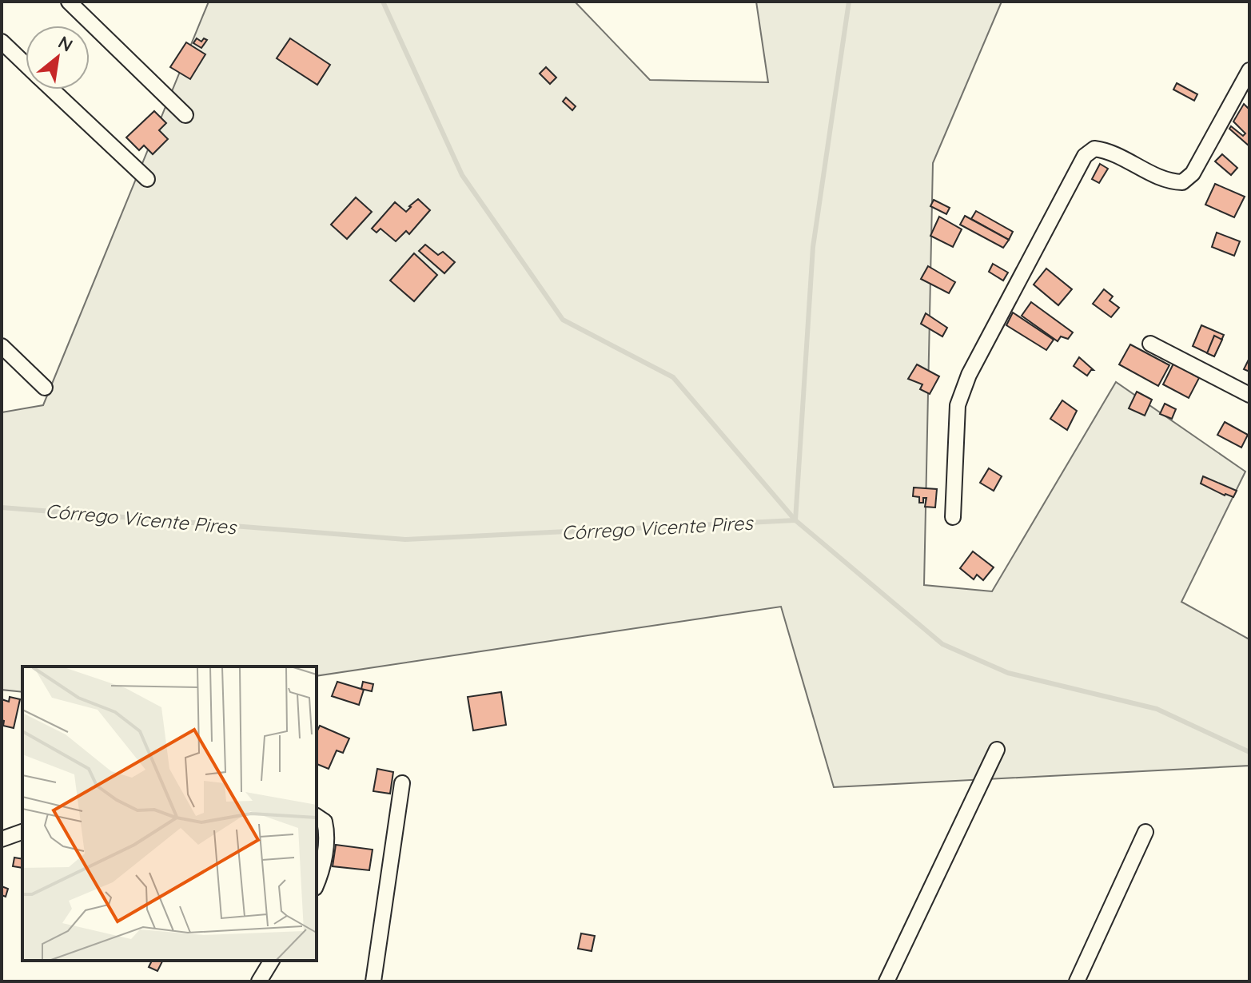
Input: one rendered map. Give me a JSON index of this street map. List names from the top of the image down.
{
  "water": ["Córrego Vicente Pires"],
  "north": "top right"
}
